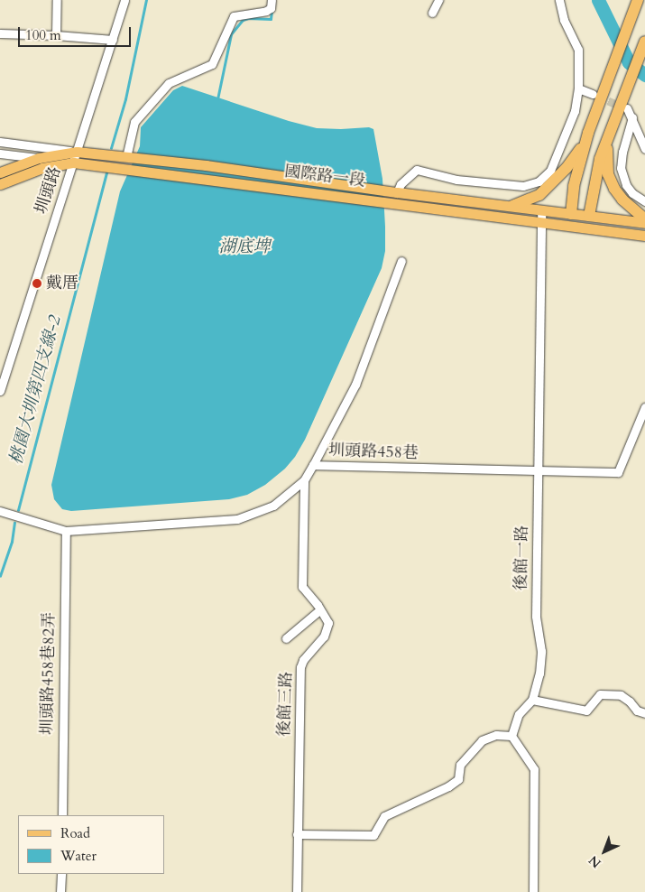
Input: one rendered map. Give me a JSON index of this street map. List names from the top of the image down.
{
  "streets": {
    "main road": ["國際路一段"],
    "street": [
      "圳頭路",
      "圳頭路458巷",
      "後館一路",
      "圳頭路458巷82弄",
      "後館三路"
    ]
  },
  "crossings": [
    ["國際路一段", "圳頭路"],
    ["國際路一段", "後館一路"],
    ["圳頭路458巷", "後館一路"],
    ["圳頭路458巷", "圳頭路458巷82弄"],
    ["圳頭路458巷", "後館三路"]
  ],
  "water": ["湖底埤", "桃園大圳第四支線-2"],
  "places": ["戴厝"],
  "legend": ["Road", "Water"],
  "scale_bar": "100 m",
  "north": "bottom left"
}
